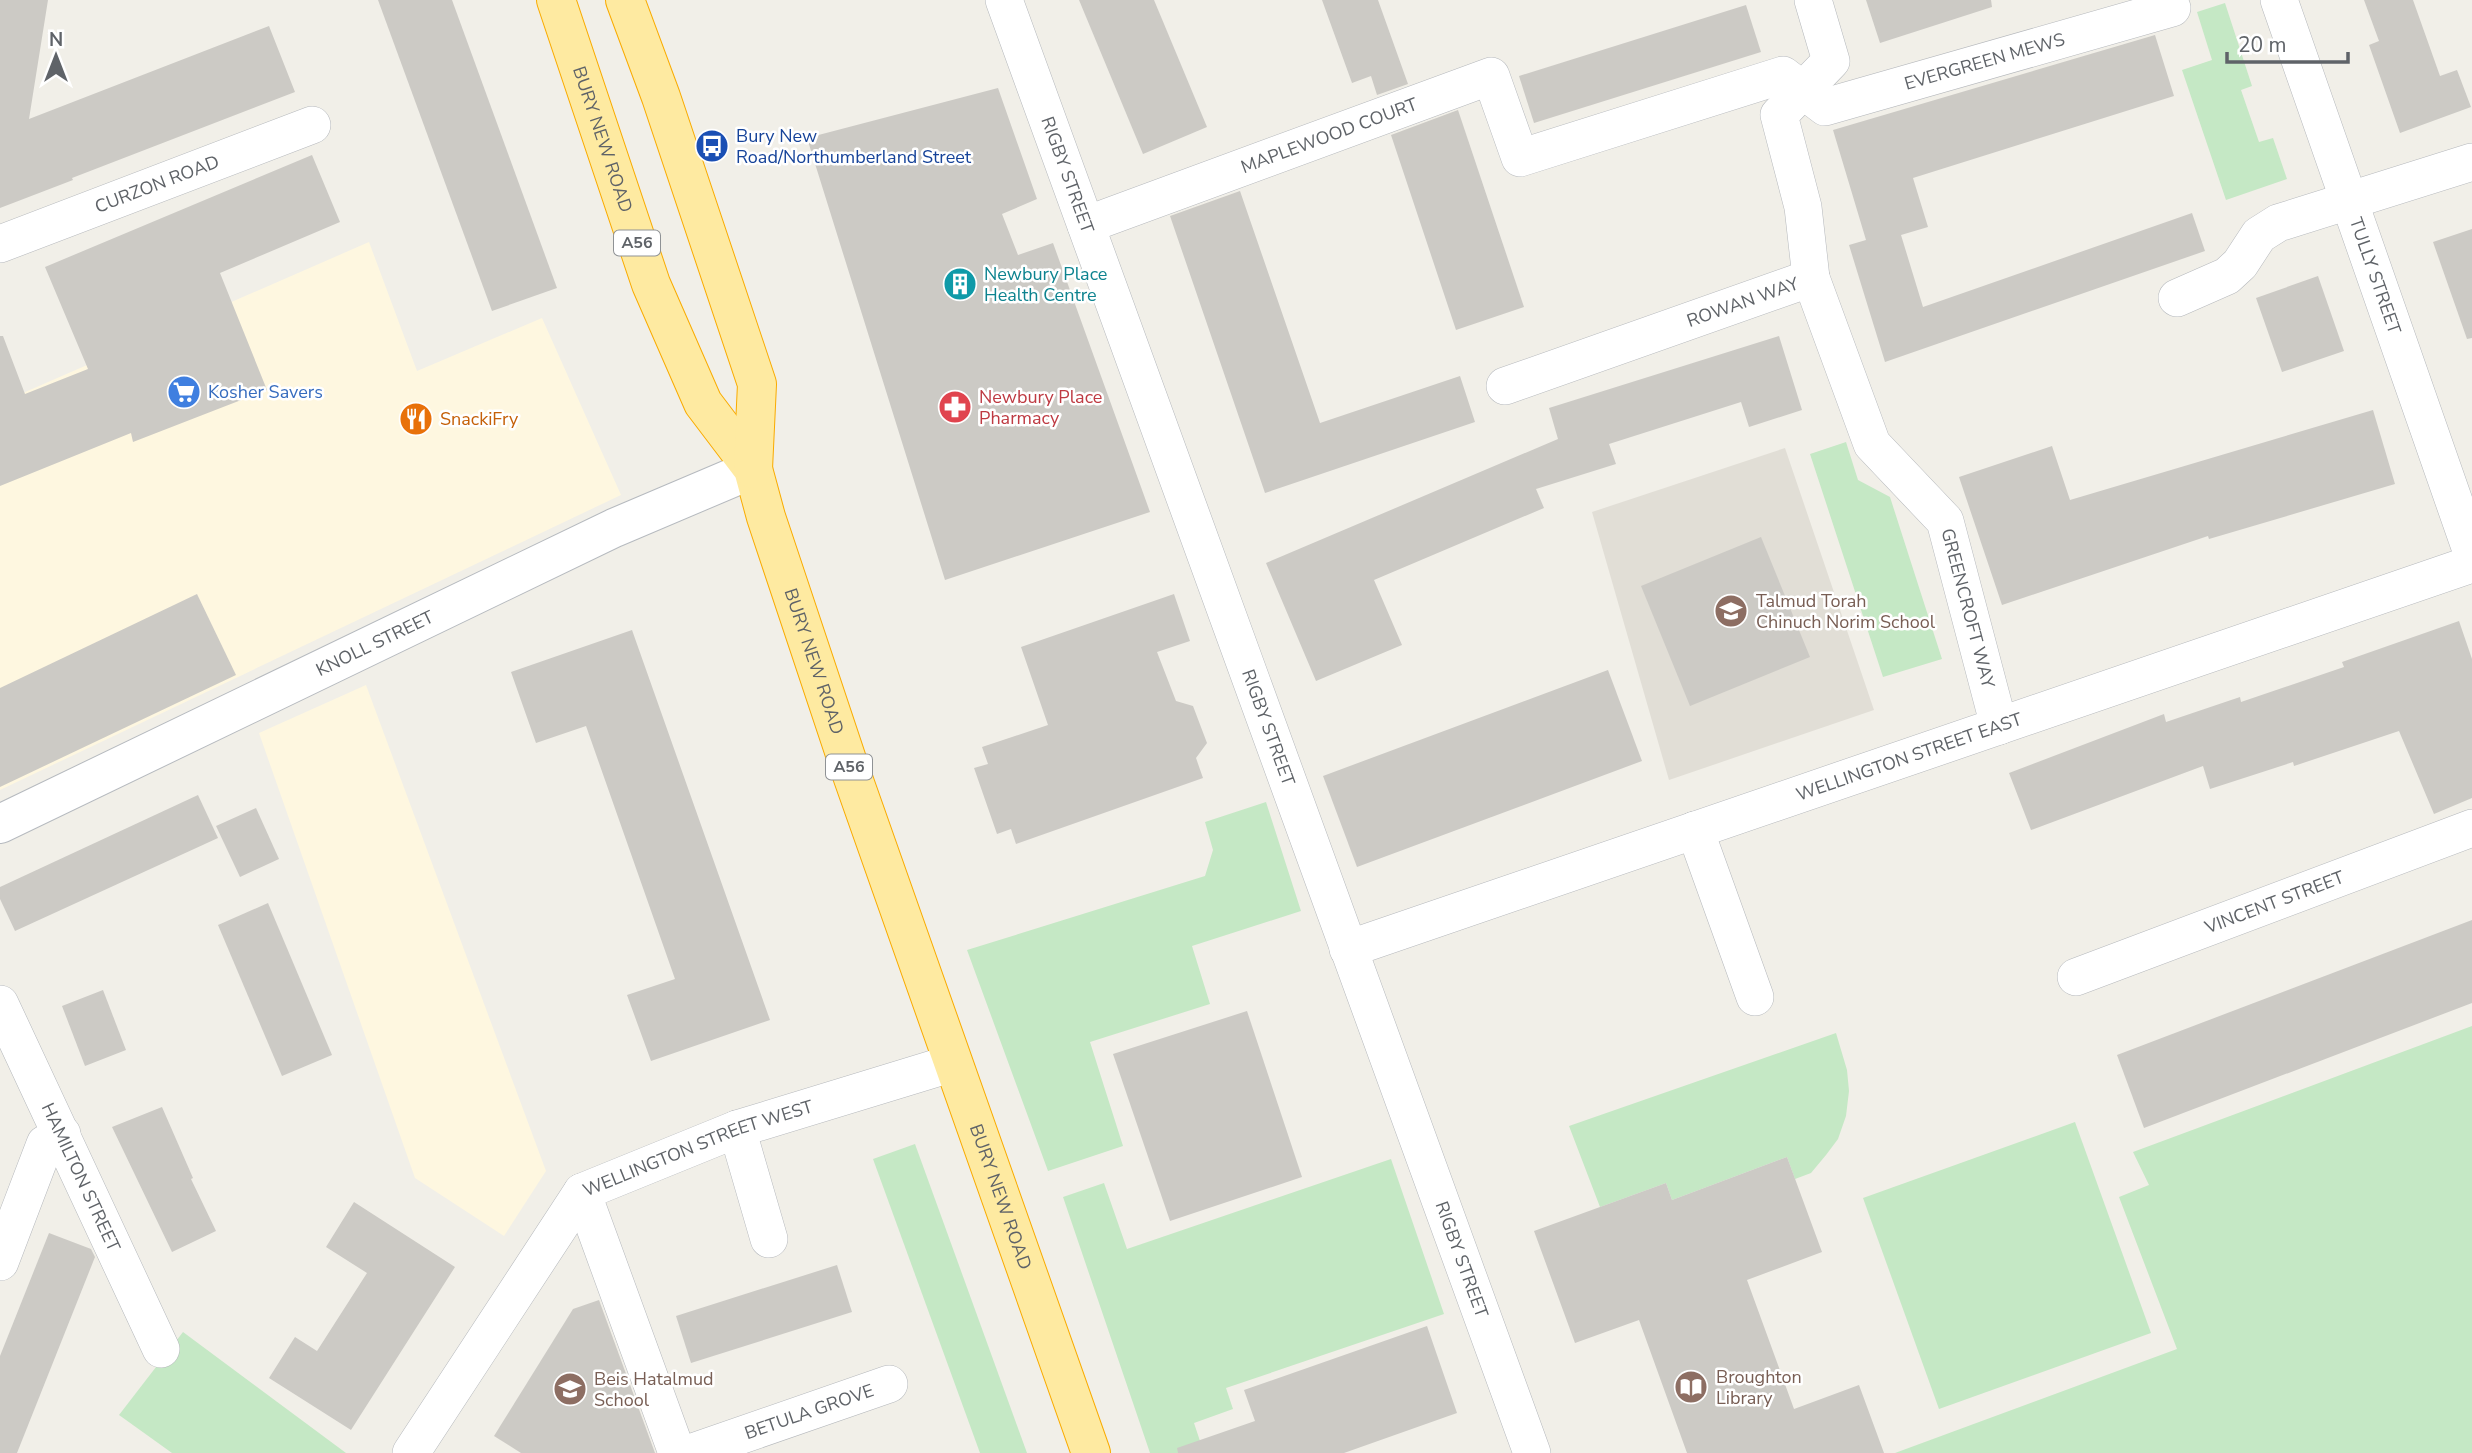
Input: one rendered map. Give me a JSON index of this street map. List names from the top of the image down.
{
  "streets": {
    "highway": ["BURY NEW ROAD", "A56"],
    "main road": ["KNOLL STREET"],
    "street": [
      "EVERGREEN MEWS",
      "MAPLEWOOD COURT",
      "RIGBY STREET",
      "CURZON ROAD",
      "TULLY STREET",
      "ROWAN WAY",
      "GREENCROFT WAY",
      "WELLINGTON STREET EAST",
      "VINCENT STREET",
      "WELLINGTON STREET WEST",
      "HAMILTON STREET",
      "BETULA GROVE"
    ]
  },
  "crossings": [
    ["EVERGREEN MEWS", "MAPLEWOOD COURT"],
    ["EVERGREEN MEWS", "ROWAN WAY"],
    ["MAPLEWOOD COURT", "RIGBY STREET"],
    ["MAPLEWOOD COURT", "ROWAN WAY"],
    ["BURY NEW ROAD", "A56"],
    ["BURY NEW ROAD", "KNOLL STREET"],
    ["BURY NEW ROAD", "WELLINGTON STREET WEST"],
    ["RIGBY STREET", "WELLINGTON STREET EAST"],
    ["A56", "KNOLL STREET"],
    ["ROWAN WAY", "GREENCROFT WAY"],
    ["GREENCROFT WAY", "WELLINGTON STREET EAST"]
  ],
  "places": {
    "bus stop": ["Bury New Road/Northumberland Street"],
    "building": ["Newbury Place Health Centre"],
    "supermarket": ["Kosher Savers"],
    "pharmacy": ["Newbury Place Pharmacy"],
    "restaurant": ["SnackiFry"],
    "school or university": ["Talmud Torah Chinuch Norim School", "Beis Hatalmud School"],
    "library": ["Broughton Library"]
  },
  "scale_bar": "20 m",
  "north": "top"
}
